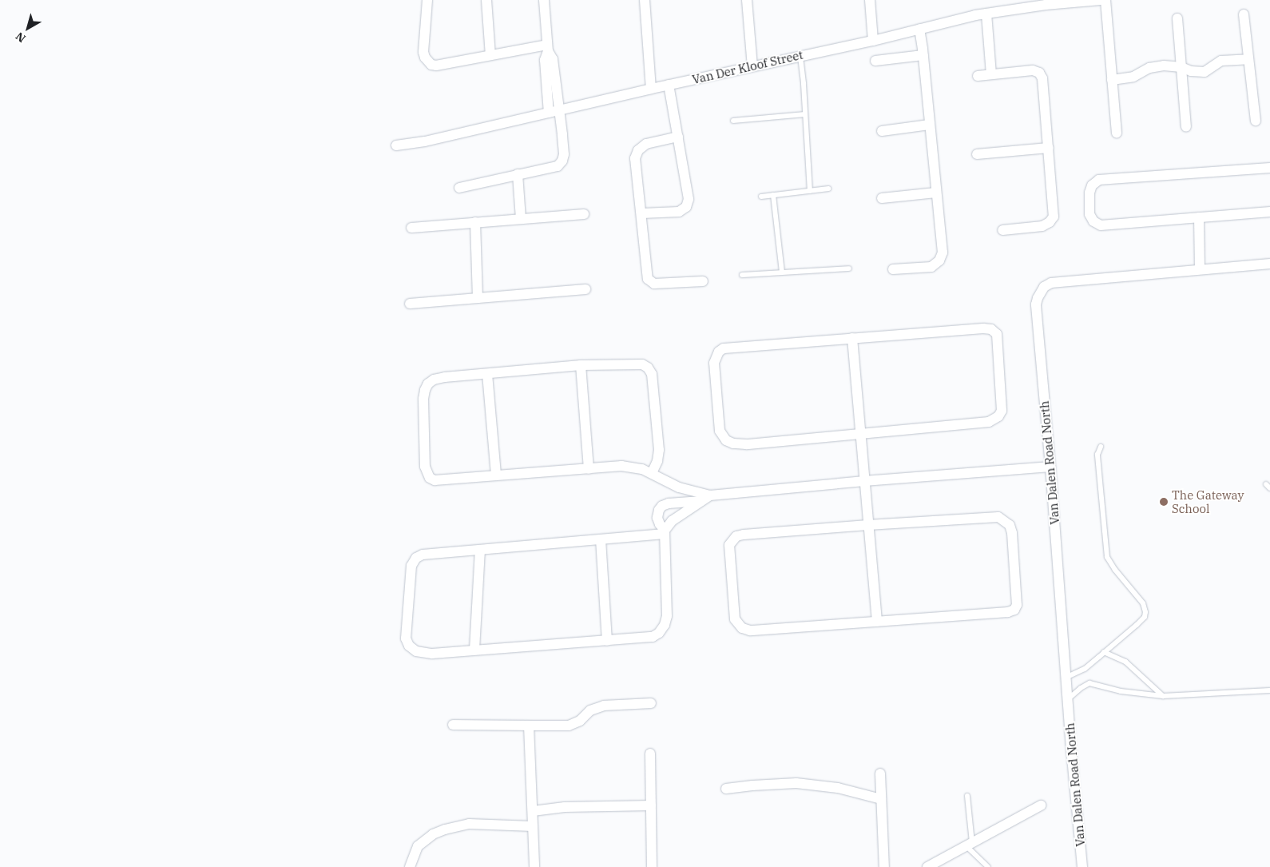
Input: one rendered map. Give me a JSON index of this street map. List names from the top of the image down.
{
  "streets": {
    "street": ["Van Der Kloof Street", "Van Dalen Road North"]
  },
  "places": ["The Gateway School"],
  "north": "bottom left"
}
